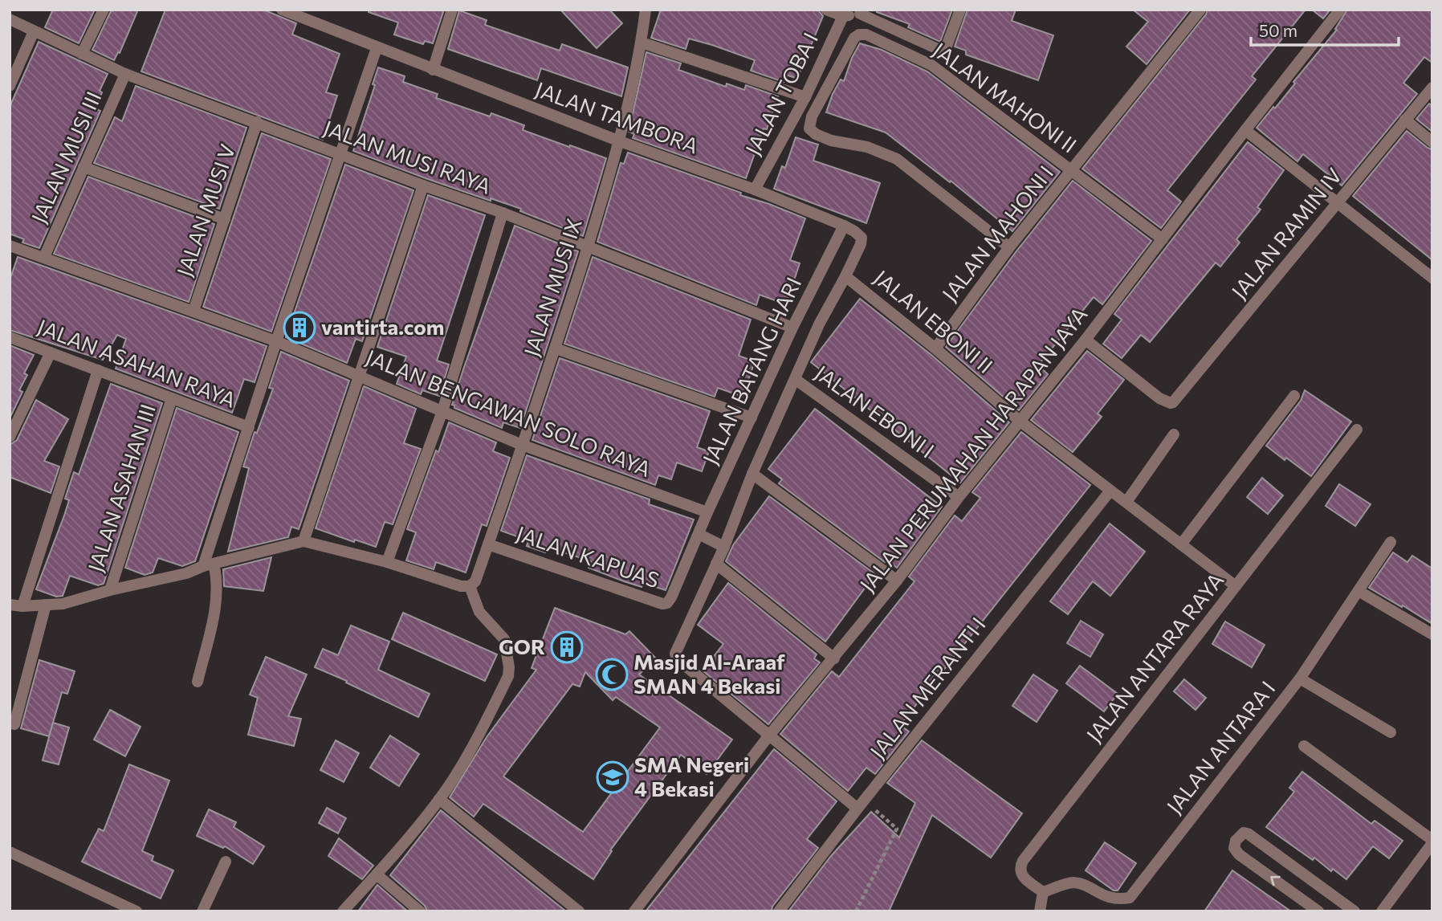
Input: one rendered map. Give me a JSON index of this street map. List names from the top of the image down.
{
  "streets": {
    "street": [
      "JALAN TOBA I",
      "JALAN MAHONI II",
      "JALAN TAMBORA",
      "JALAN MUSI III",
      "JALAN MUSI RAYA",
      "JALAN MUSI V",
      "JALAN MAHONI I",
      "JALAN RAMIN IV",
      "JALAN MUSI IX",
      "JALAN EBONI II",
      "JALAN ASAHAN RAYA",
      "JALAN BATANG HARI",
      "JALAN EBONI I",
      "JALAN BENGAWAN SOLO RAYA",
      "JALAN PERUMAHAN HARAPAN JAYA",
      "JALAN ASAHAN III",
      "JALAN KAPUAS",
      "JALAN ANTARA RAYA",
      "JALAN MERANTI I",
      "JALAN ANTARA I"
    ]
  },
  "crossings": [
    ["JALAN TOBA I", "JALAN TAMBORA"],
    ["JALAN MAHONI II", "JALAN MAHONI I"],
    ["JALAN TAMBORA", "JALAN MUSI IX"],
    ["JALAN TAMBORA", "JALAN BATANG HARI"],
    ["JALAN MUSI III", "JALAN MUSI RAYA"],
    ["JALAN MUSI III", "JALAN BENGAWAN SOLO RAYA"],
    ["JALAN MUSI RAYA", "JALAN MUSI V"],
    ["JALAN MUSI RAYA", "JALAN MUSI IX"],
    ["JALAN MUSI RAYA", "JALAN BATANG HARI"],
    ["JALAN MUSI V", "JALAN BENGAWAN SOLO RAYA"],
    ["JALAN MAHONI I", "JALAN EBONI II"],
    ["JALAN MAHONI I", "JALAN PERUMAHAN HARAPAN JAYA"],
    ["JALAN RAMIN IV", "JALAN PERUMAHAN HARAPAN JAYA"],
    ["JALAN MUSI IX", "JALAN BENGAWAN SOLO RAYA"],
    ["JALAN MUSI IX", "JALAN KAPUAS"],
    ["JALAN EBONI II", "JALAN EBONI I"],
    ["JALAN EBONI II", "JALAN PERUMAHAN HARAPAN JAYA"],
    ["JALAN ASAHAN RAYA", "JALAN ASAHAN III"],
    ["JALAN BATANG HARI", "JALAN BENGAWAN SOLO RAYA"],
    ["JALAN BATANG HARI", "JALAN KAPUAS"],
    ["JALAN EBONI I", "JALAN PERUMAHAN HARAPAN JAYA"],
    ["JALAN ANTARA RAYA", "JALAN ANTARA I"]
  ],
  "places": {
    "building": ["vantirta.com", "GOR"],
    "mosque": ["Masjid Al-Araaf SMAN 4 Bekasi"],
    "school or university": ["SMA Negeri 4 Bekasi"]
  },
  "scale_bar": "50 m"
}
